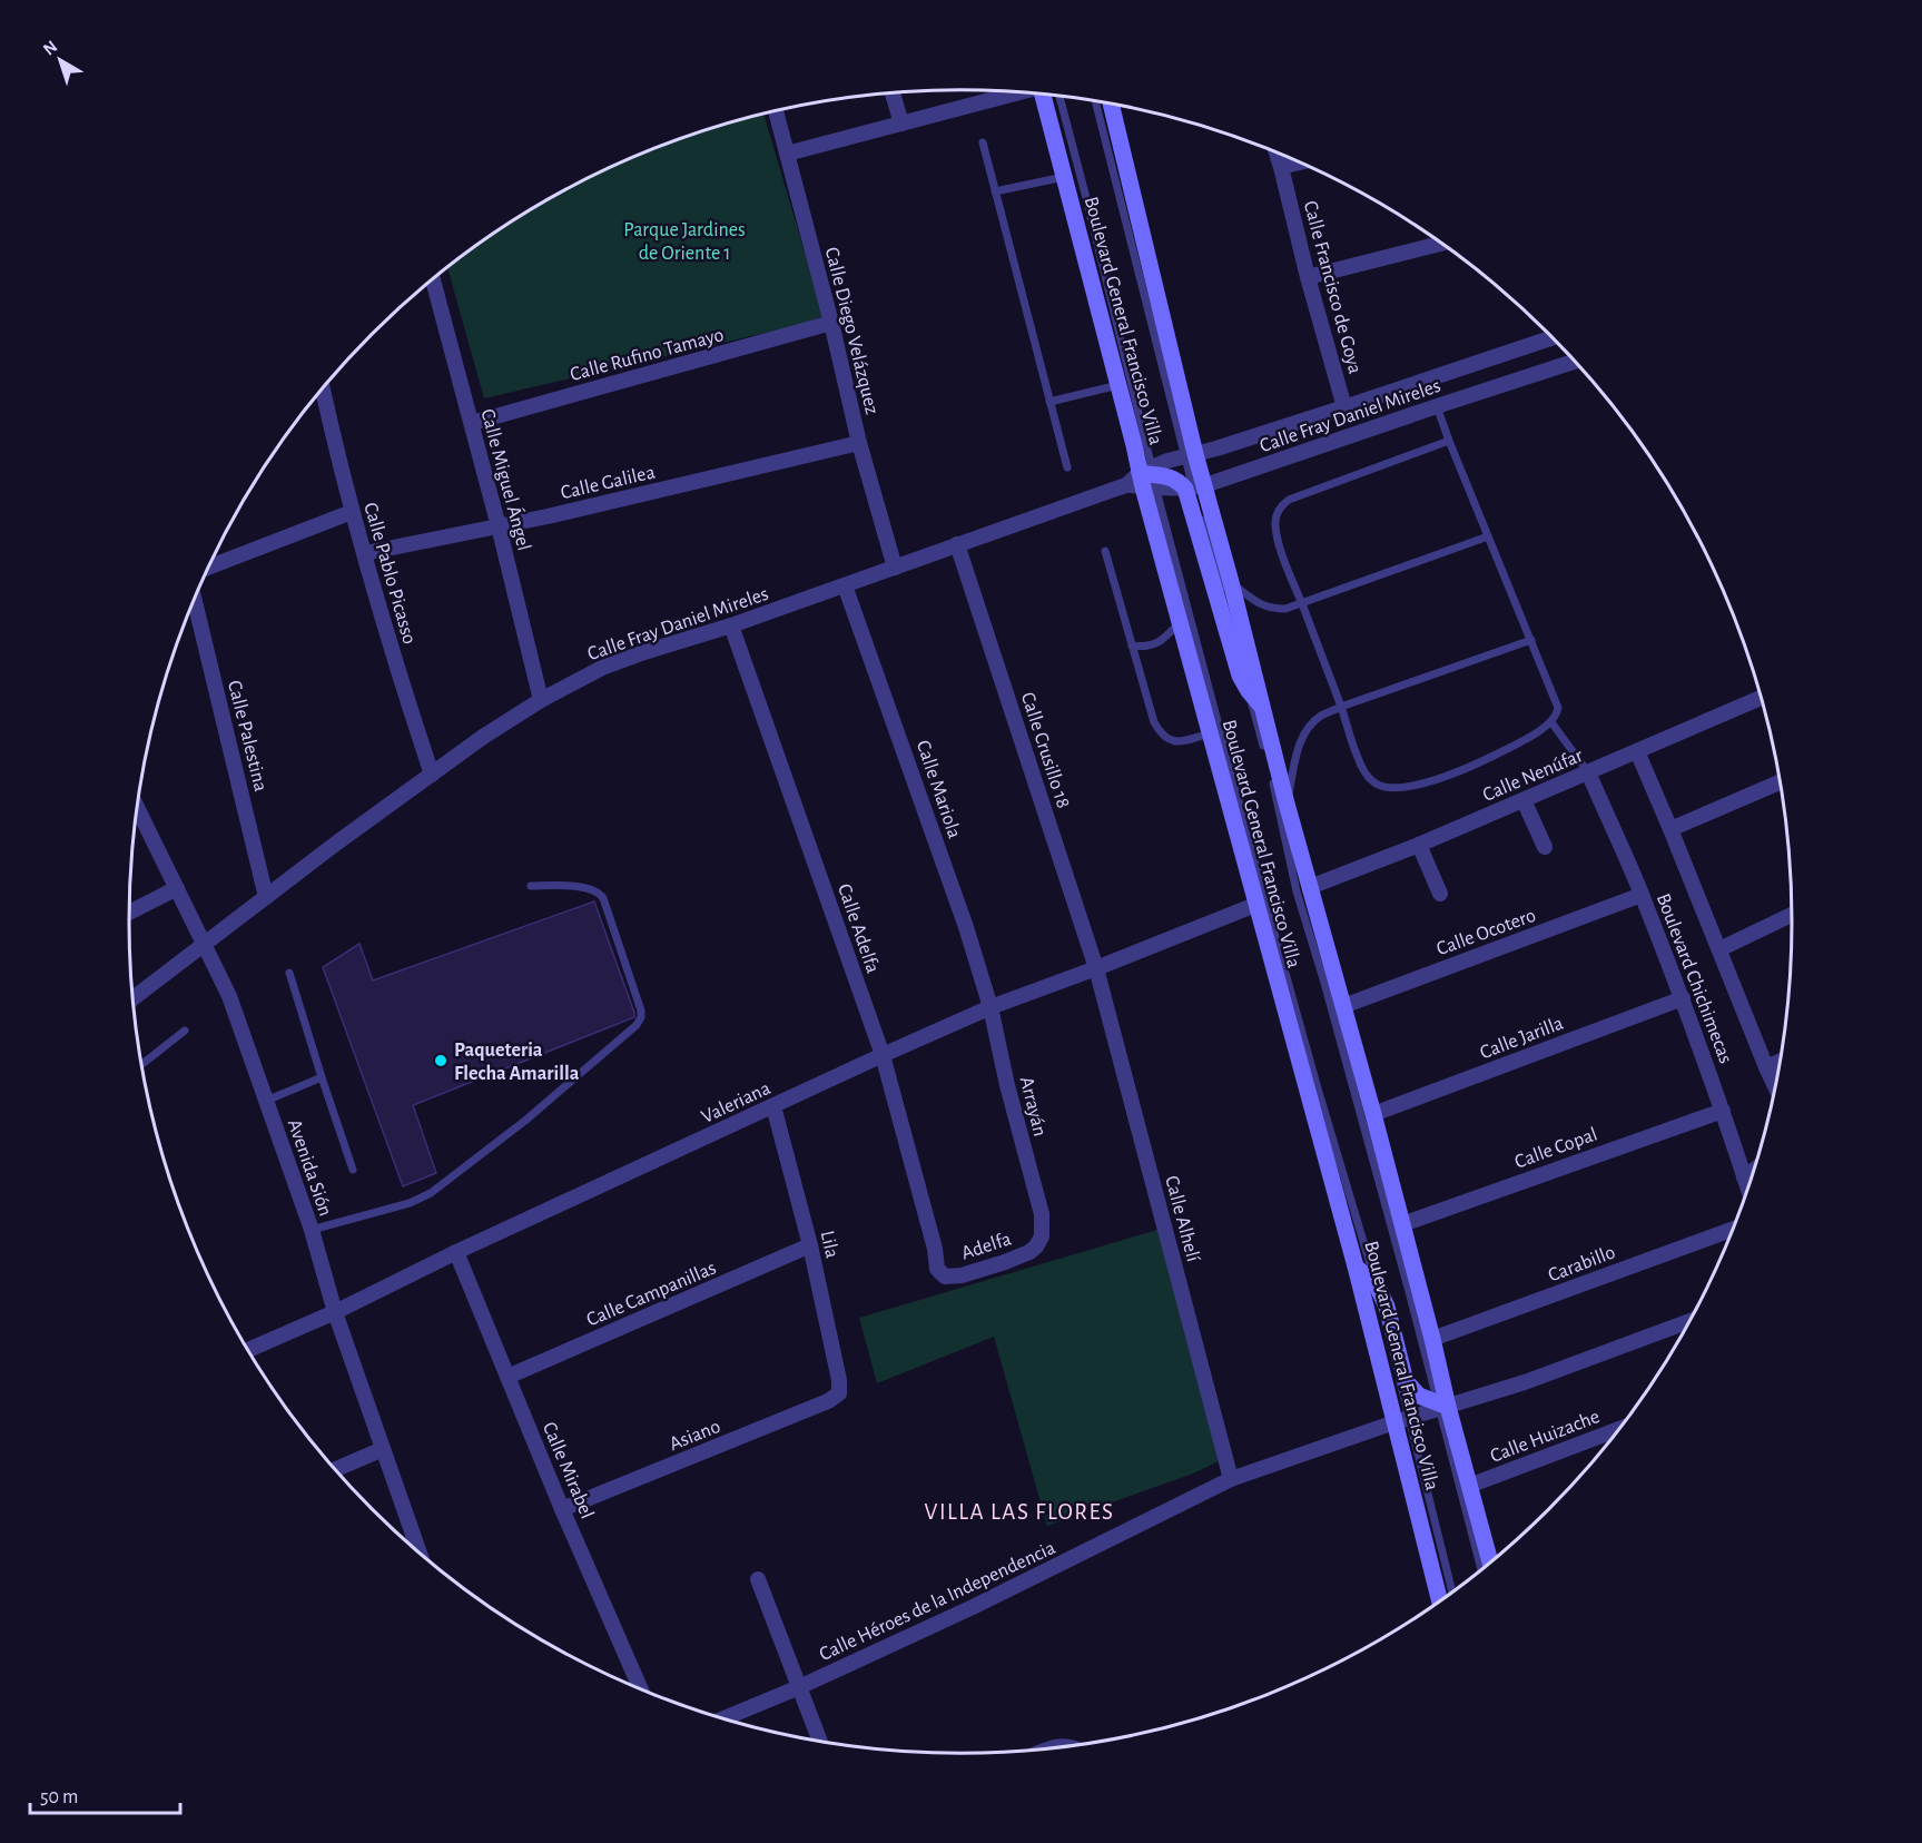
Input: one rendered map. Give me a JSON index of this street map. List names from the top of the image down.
{
  "streets": {
    "main road": ["Boulevard General Francisco Villa"],
    "street": [
      "Calle Francisco de Goya",
      "Calle Diego Velázquez",
      "Calle Rufino Tamayo",
      "Calle Fray Daniel Mireles",
      "Calle Miguel Ángel",
      "Calle Galilea",
      "Calle Pablo Picasso",
      "Calle Palestina",
      "Calle Crusillo 18",
      "Calle Nenúfar",
      "Calle Mariola",
      "Calle Adelfa",
      "Calle Ocotero",
      "Boulevard Chichimecas",
      "Calle Jarilla",
      "Valeriana",
      "Arrayán",
      "Calle Copal",
      "Avenida Sión",
      "Calle Alhelí",
      "Lila",
      "Adelfa",
      "Carabillo",
      "Calle Campanillas",
      "Asiano",
      "Calle Huizache",
      "Calle Mirabel",
      "Calle Héroes de la Independencia"
    ]
  },
  "crossings": [
    ["Calle Francisco de Goya", "Calle Fray Daniel Mireles"],
    ["Boulevard General Francisco Villa", "Calle Fray Daniel Mireles"],
    ["Boulevard General Francisco Villa", "Calle Nenúfar"],
    ["Boulevard General Francisco Villa", "Calle Ocotero"],
    ["Boulevard General Francisco Villa", "Calle Jarilla"],
    ["Boulevard General Francisco Villa", "Valeriana"],
    ["Boulevard General Francisco Villa", "Calle Copal"],
    ["Boulevard General Francisco Villa", "Carabillo"],
    ["Boulevard General Francisco Villa", "Calle Huizache"],
    ["Boulevard General Francisco Villa", "Calle Héroes de la Independencia"],
    ["Calle Diego Velázquez", "Calle Rufino Tamayo"],
    ["Calle Diego Velázquez", "Calle Fray Daniel Mireles"],
    ["Calle Diego Velázquez", "Calle Galilea"],
    ["Calle Rufino Tamayo", "Calle Miguel Ángel"],
    ["Calle Fray Daniel Mireles", "Calle Miguel Ángel"],
    ["Calle Fray Daniel Mireles", "Calle Pablo Picasso"],
    ["Calle Fray Daniel Mireles", "Calle Palestina"],
    ["Calle Fray Daniel Mireles", "Calle Crusillo 18"],
    ["Calle Fray Daniel Mireles", "Calle Mariola"],
    ["Calle Fray Daniel Mireles", "Calle Adelfa"],
    ["Calle Fray Daniel Mireles", "Avenida Sión"],
    ["Calle Miguel Ángel", "Calle Galilea"],
    ["Calle Galilea", "Calle Pablo Picasso"],
    ["Calle Crusillo 18", "Valeriana"],
    ["Calle Crusillo 18", "Calle Alhelí"],
    ["Calle Nenúfar", "Boulevard Chichimecas"],
    ["Calle Mariola", "Valeriana"],
    ["Calle Mariola", "Arrayán"],
    ["Calle Adelfa", "Valeriana"],
    ["Calle Adelfa", "Adelfa"],
    ["Calle Ocotero", "Boulevard Chichimecas"],
    ["Boulevard Chichimecas", "Calle Jarilla"],
    ["Boulevard Chichimecas", "Calle Copal"],
    ["Valeriana", "Arrayán"],
    ["Valeriana", "Avenida Sión"],
    ["Valeriana", "Calle Alhelí"],
    ["Valeriana", "Lila"],
    ["Valeriana", "Calle Mirabel"],
    ["Arrayán", "Adelfa"],
    ["Calle Alhelí", "Calle Héroes de la Independencia"],
    ["Lila", "Calle Campanillas"],
    ["Lila", "Asiano"],
    ["Calle Campanillas", "Calle Mirabel"],
    ["Asiano", "Calle Mirabel"]
  ],
  "districts": ["VILLA LAS FLORES"],
  "parks": ["Parque Jardines de Oriente 1"],
  "places": ["Paqueteria Flecha Amarilla"],
  "scale_bar": "50 m",
  "north": "top left"
}
